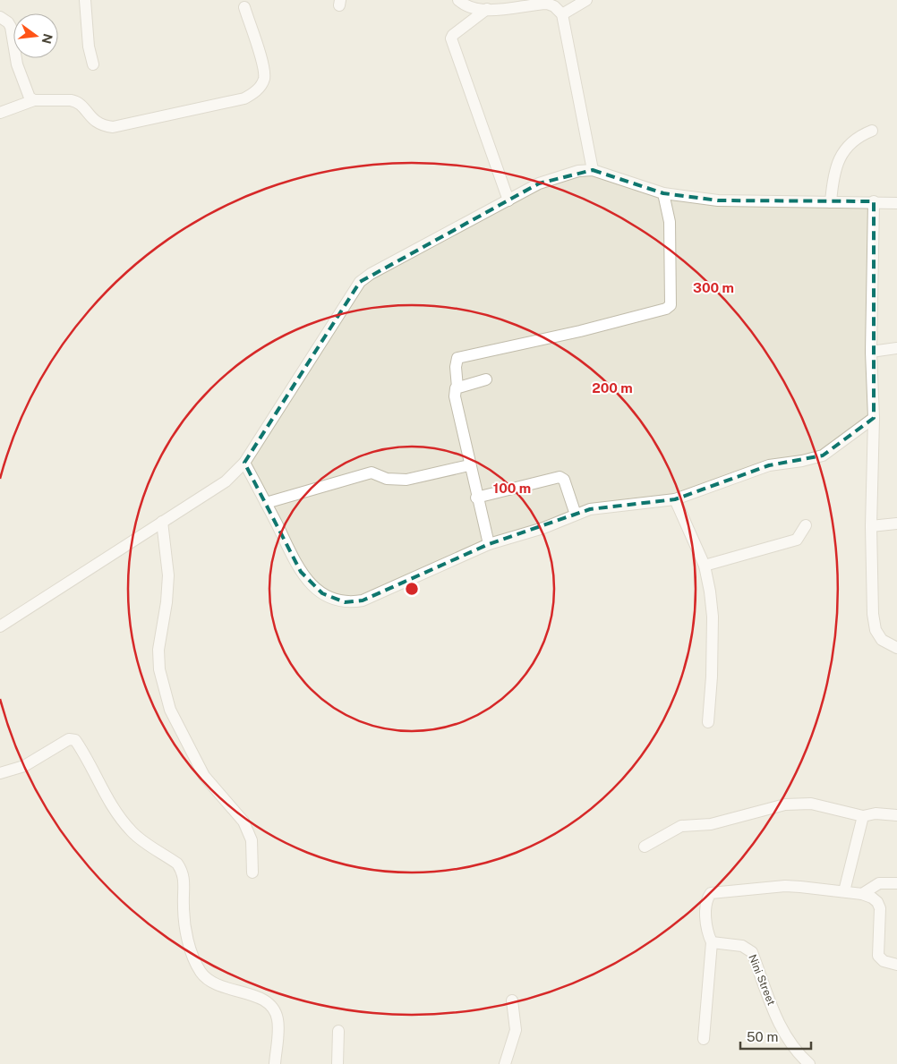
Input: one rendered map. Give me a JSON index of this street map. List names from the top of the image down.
{
  "streets": {
    "street": ["Nini Street"]
  },
  "scale_bar": "50 m",
  "north": "right",
  "rings": ["300 m", "200 m", "100 m"]
}
